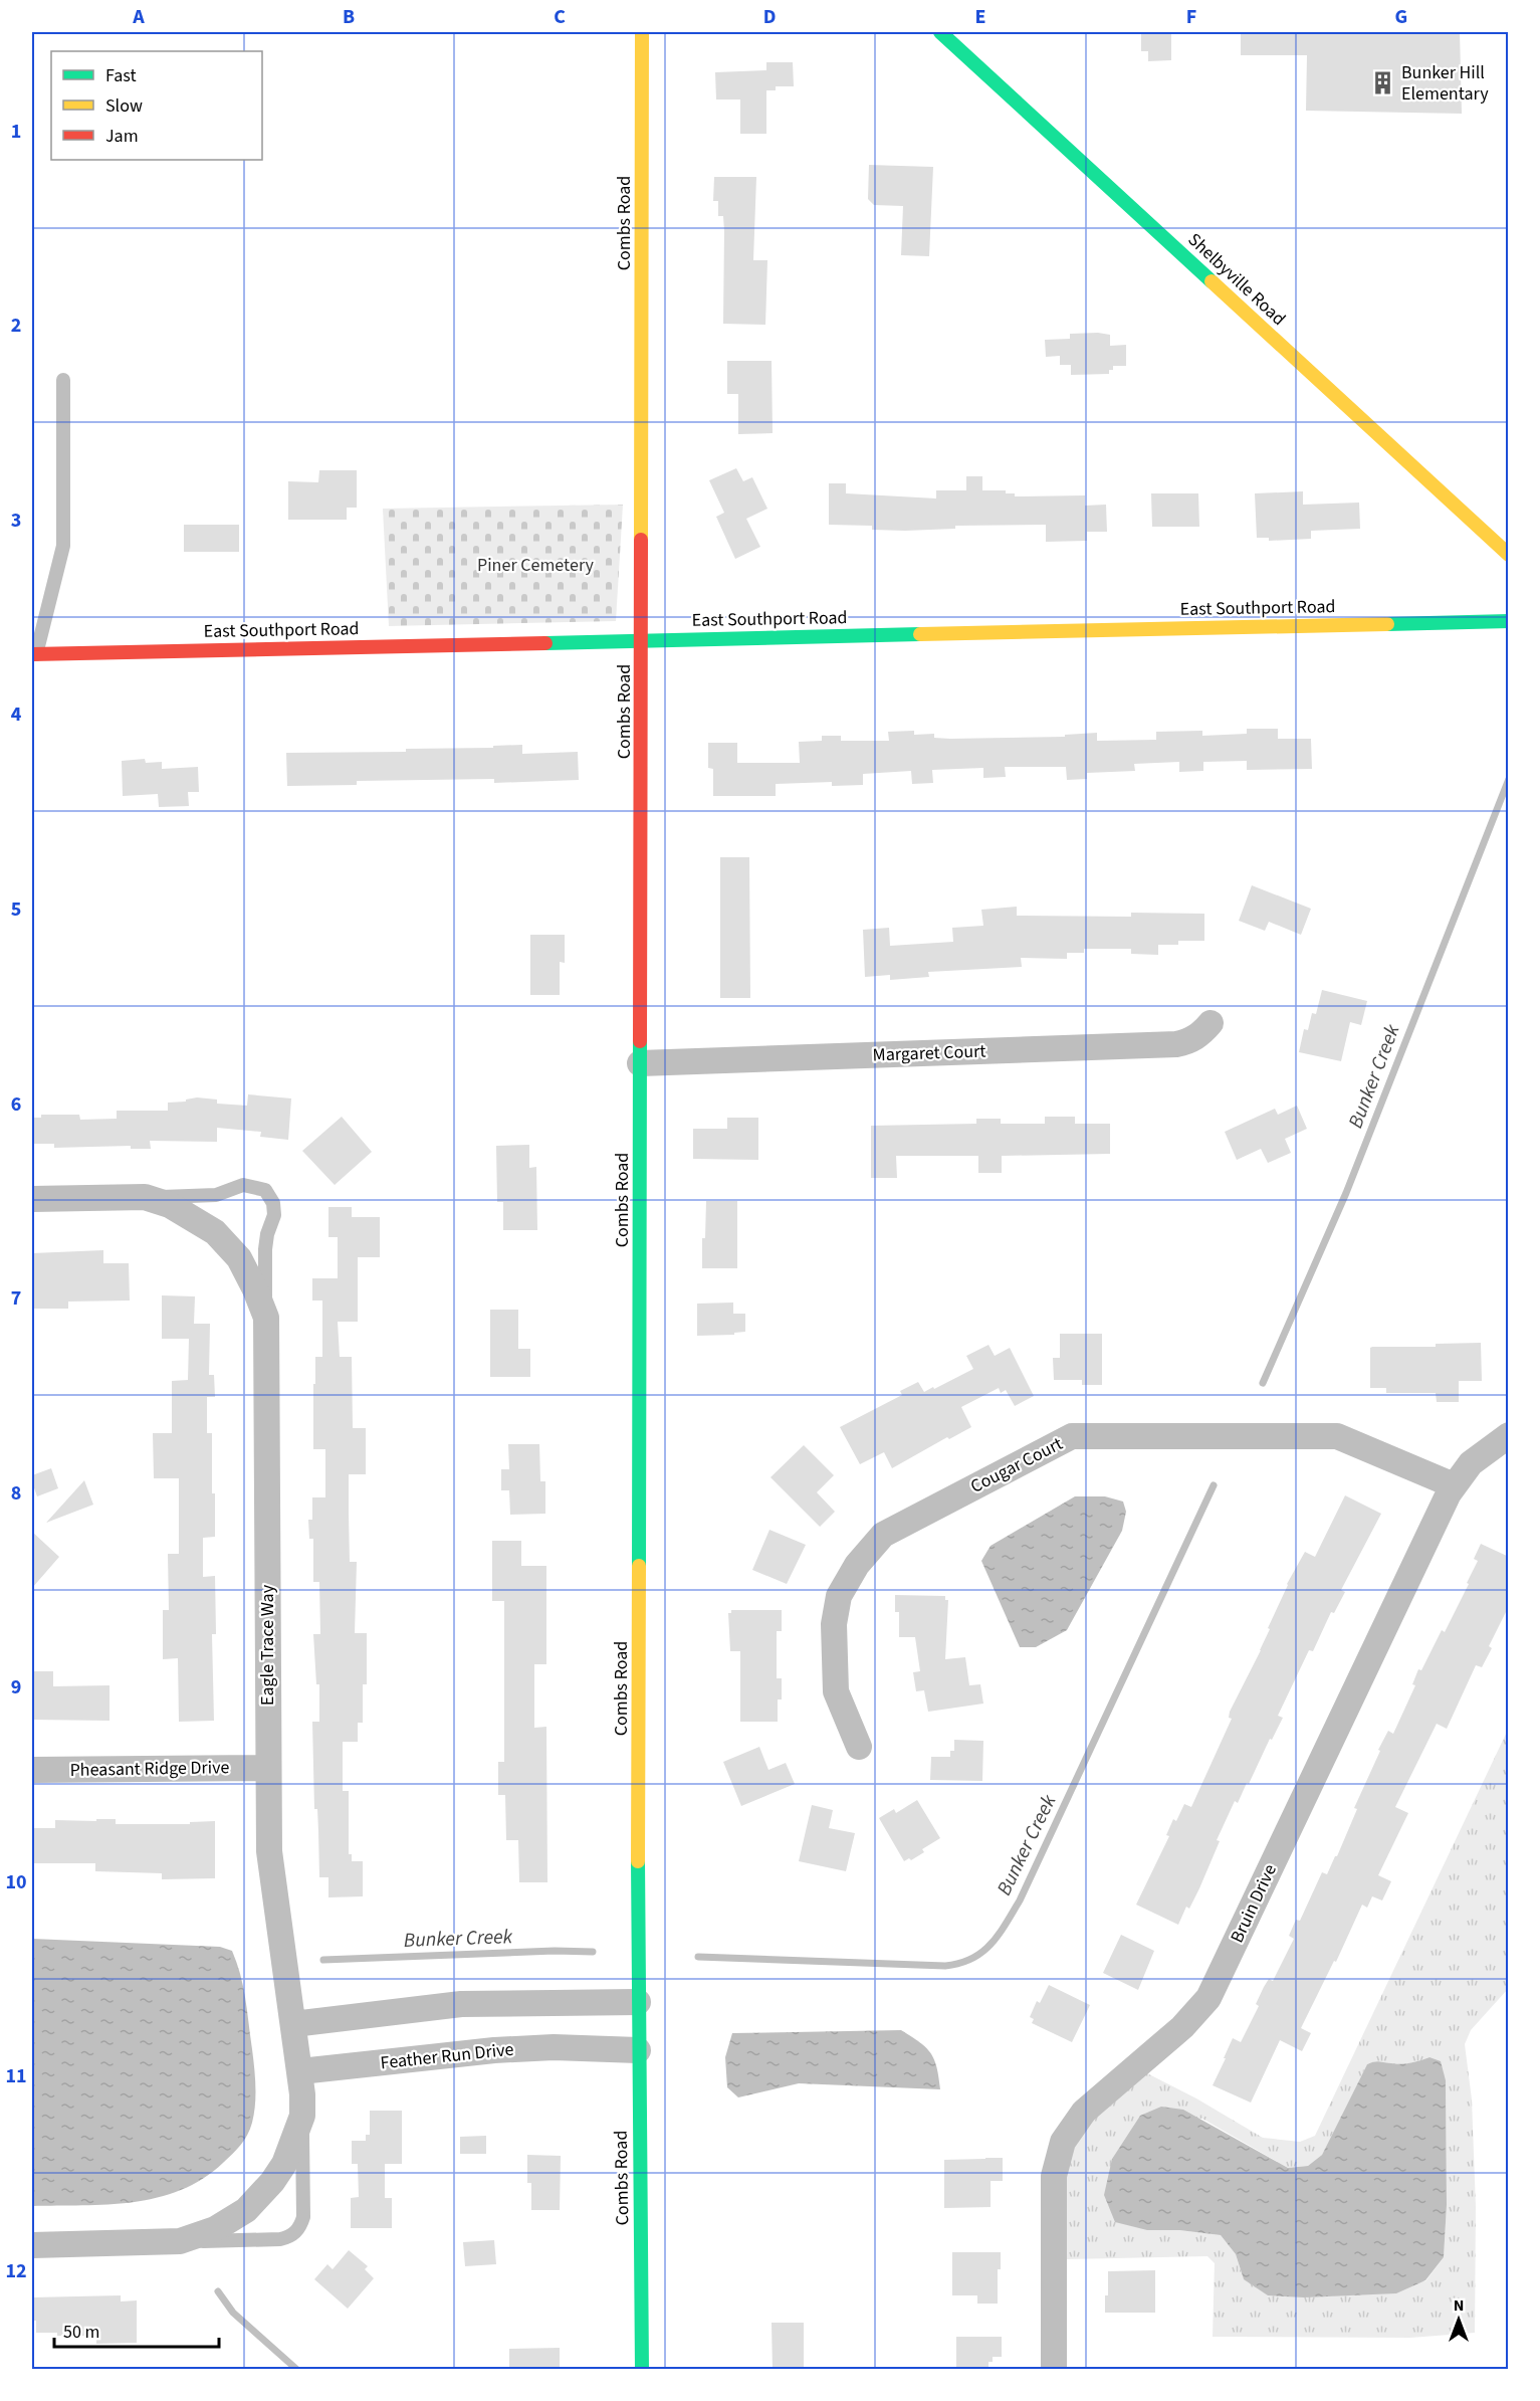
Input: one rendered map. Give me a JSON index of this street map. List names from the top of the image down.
{
  "streets": {
    "street": [
      "Combs Road",
      "Shelbyville Road",
      "East Southport Road",
      "Margaret Court",
      "Cougar Court",
      "Eagle Trace Way",
      "Pheasant Ridge Drive",
      "Bruin Drive",
      "Feather Run Drive"
    ]
  },
  "crossings": [
    ["Combs Road", "East Southport Road"],
    ["Combs Road", "Margaret Court"],
    ["Combs Road", "Feather Run Drive"],
    ["Cougar Court", "Bruin Drive"],
    ["Eagle Trace Way", "Pheasant Ridge Drive"],
    ["Eagle Trace Way", "Feather Run Drive"]
  ],
  "water": ["Bunker Creek"],
  "parks": ["Piner Cemetery"],
  "places": {
    "building": ["Bunker Hill Elementary"]
  },
  "legend": ["Fast", "Slow", "Jam"],
  "scale_bar": "50 m",
  "north": "top",
  "grid": {
    "columns": [
      "A",
      "B",
      "C",
      "D",
      "E",
      "F",
      "G"
    ],
    "rows": [
      "1",
      "2",
      "3",
      "4",
      "5",
      "6",
      "7",
      "8",
      "9",
      "10",
      "11",
      "12"
    ]
  }
}
